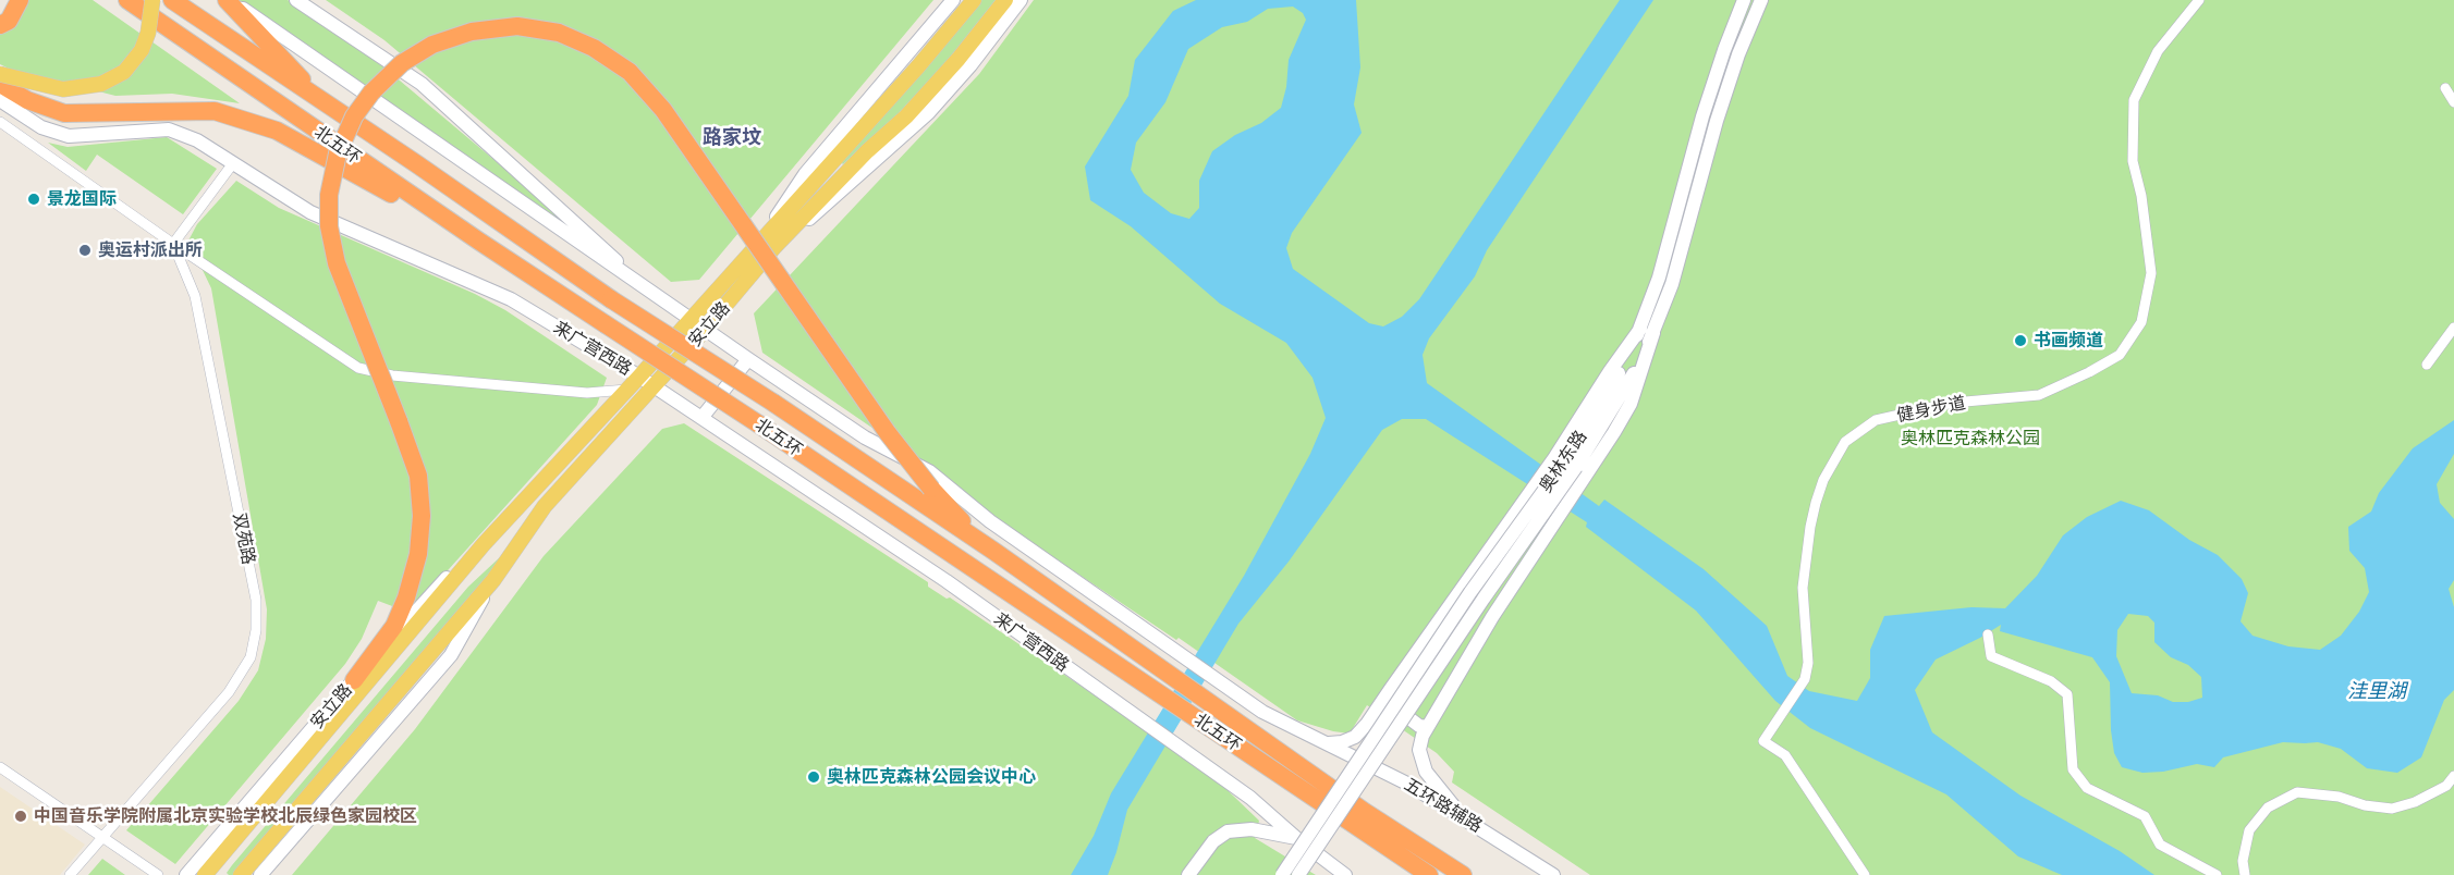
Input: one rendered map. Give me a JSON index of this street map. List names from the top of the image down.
{
  "streets": {
    "highway": ["北五环"],
    "main road": ["安立路"],
    "street": [
      "来广营西路",
      "健身步道",
      "奥林东路",
      "双苑路",
      "五环路辅路"
    ]
  },
  "crossings": [
    ["安立路", "来广营西路"],
    ["安立路", "五环路辅路"]
  ],
  "districts": ["路家坟"],
  "water": ["洼里湖"],
  "parks": ["奥林匹克森林公园"],
  "places": [
    "景龙国际",
    "奥运村派出所",
    "书画频道",
    "奥林匹克森林公园会议中心",
    "中国音乐学院附属北京实验学校北辰绿色家园校区"
  ]
}
